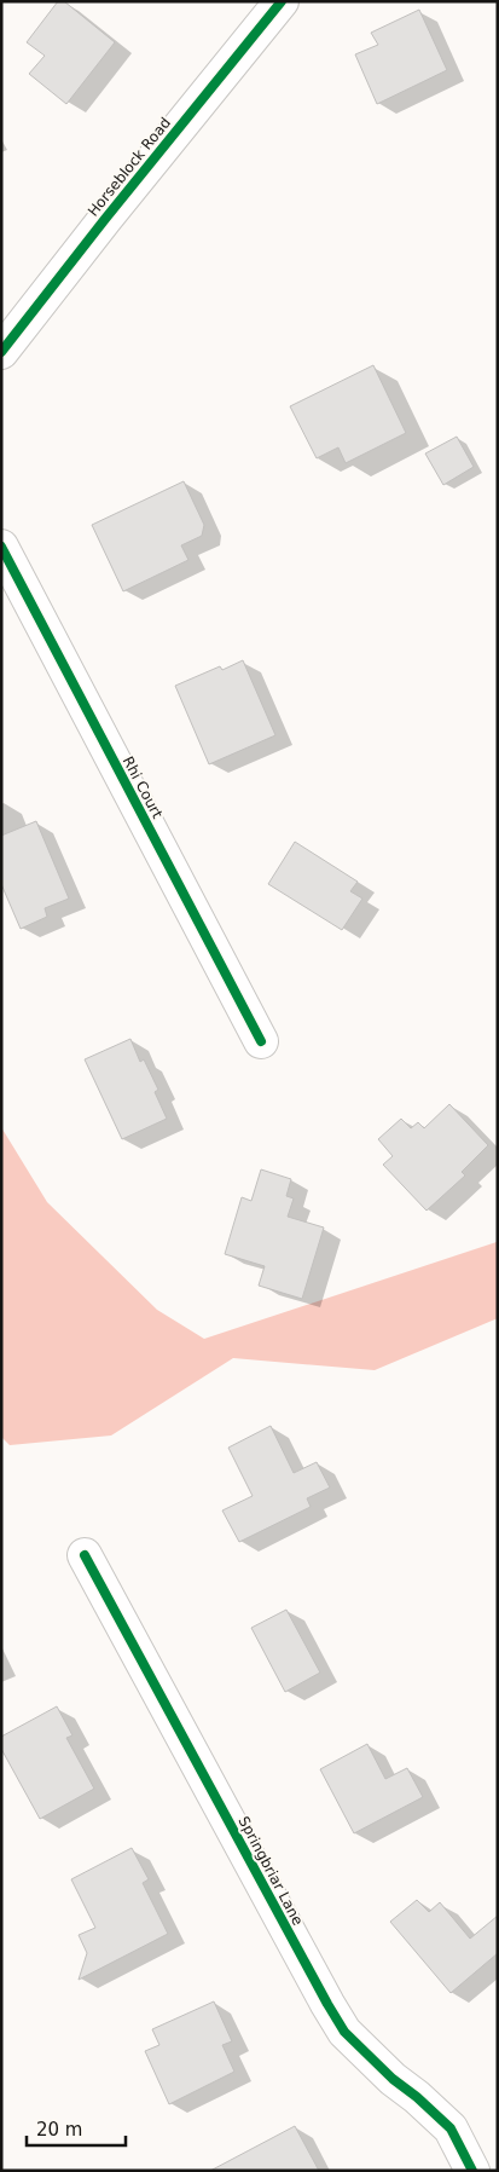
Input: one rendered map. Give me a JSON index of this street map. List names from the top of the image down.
{
  "streets": {
    "street": ["Horseblock Road", "Rhi Court", "Springbriar Lane"]
  },
  "scale_bar": "20 m"
}
